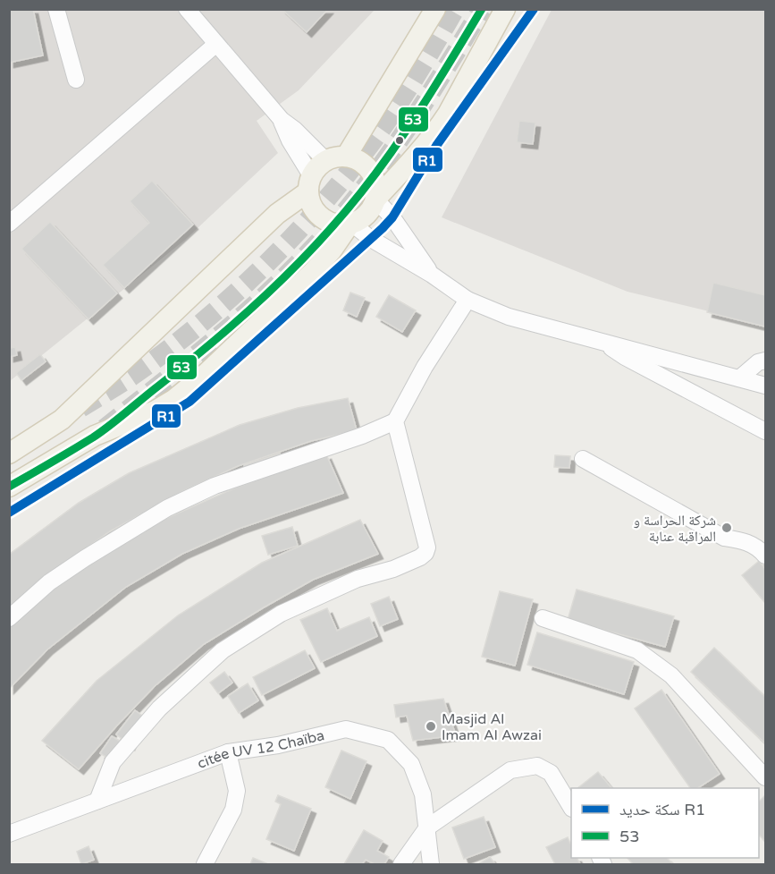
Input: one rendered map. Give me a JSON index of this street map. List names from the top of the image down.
{
  "streets": {
    "street": ["citée UV 12 Chaïba"]
  },
  "places": ["شركة الحراسة و المراقبة عنابة", "Masjid Al Imam Al Awzai"],
  "lines": ["rail line R1", "transit line 53"],
  "legend": ["سكة حديد R1", "53"]
}
